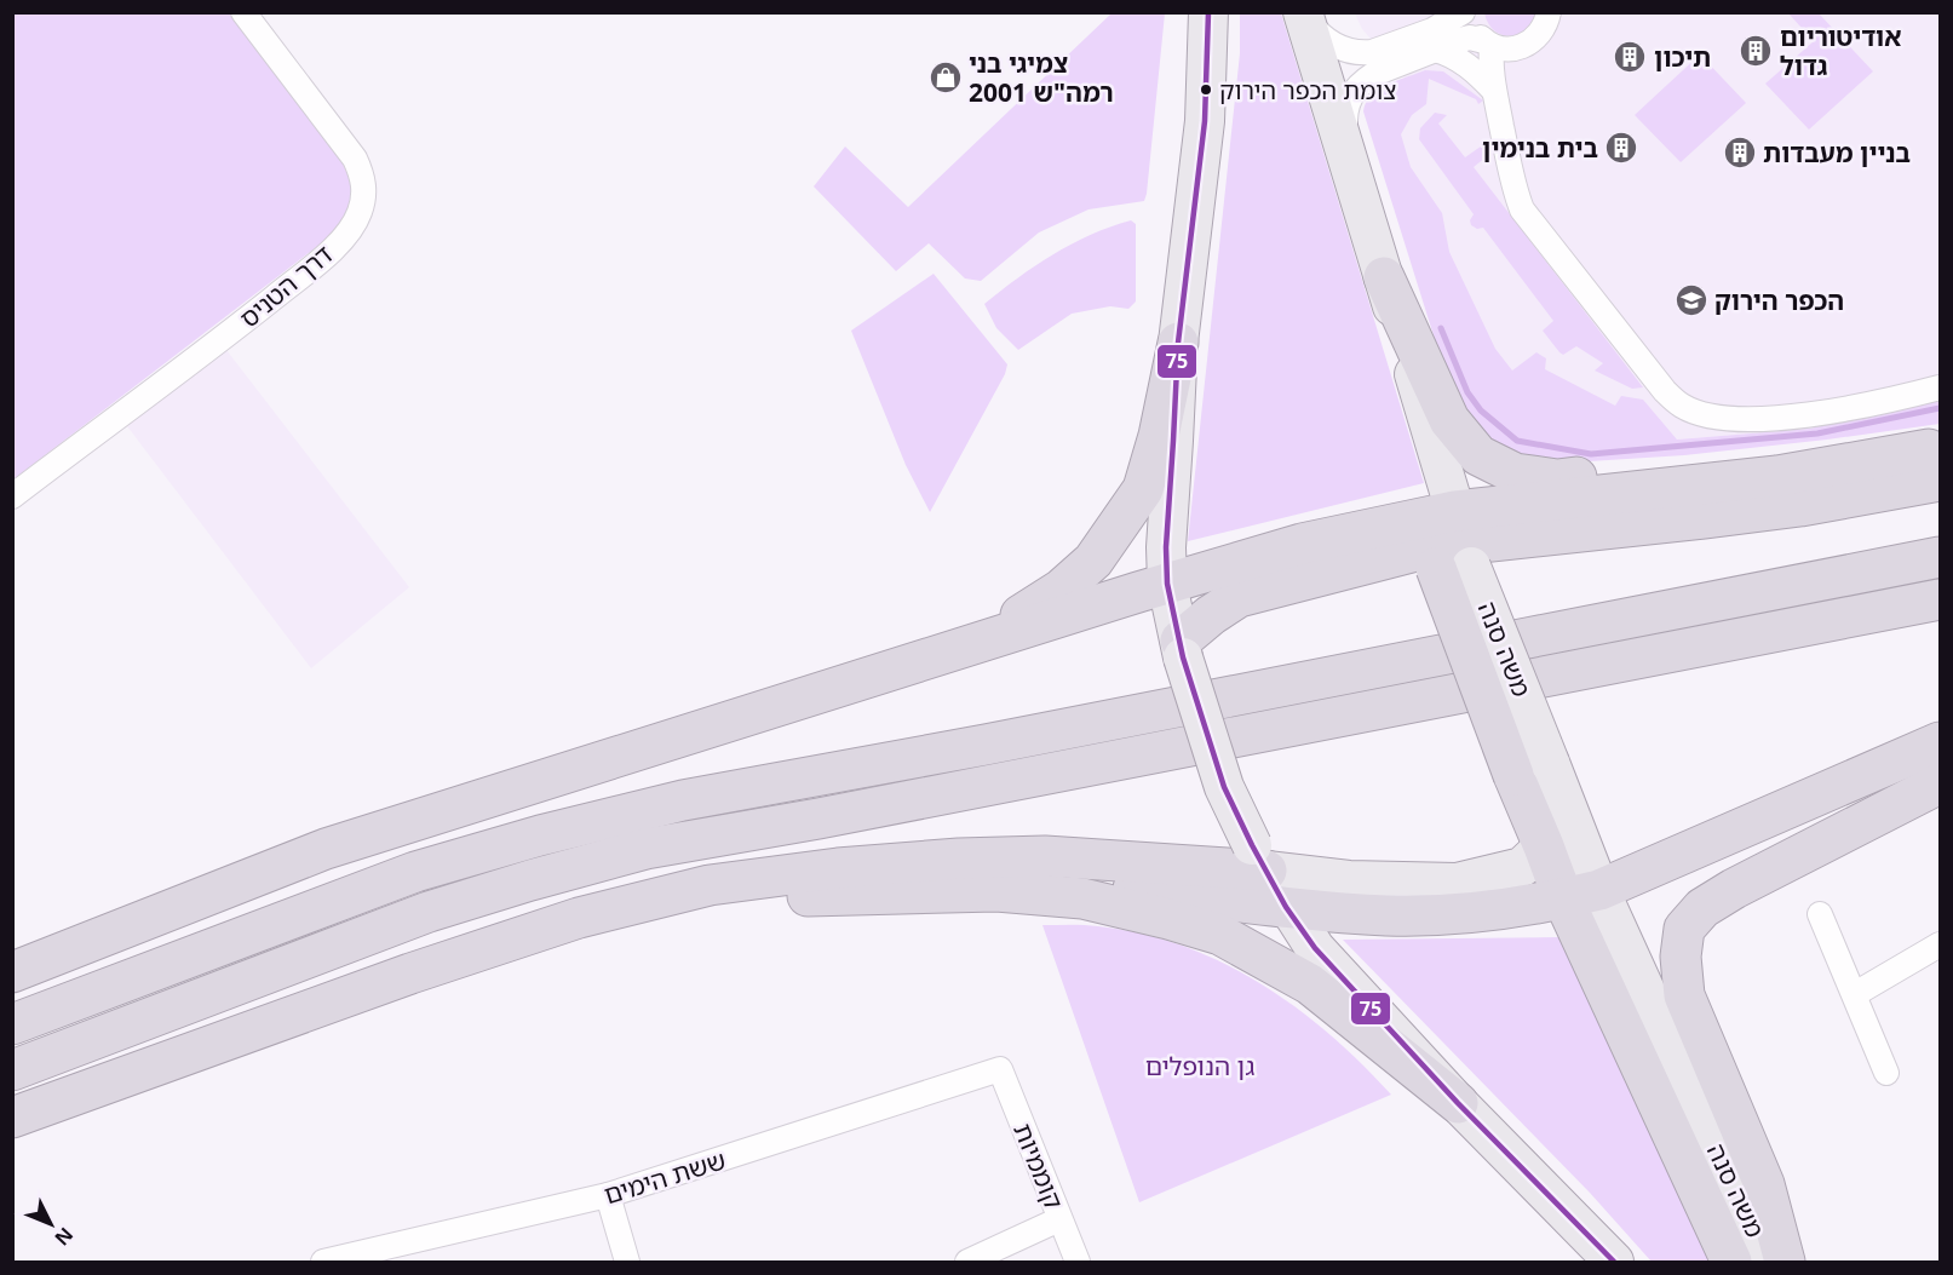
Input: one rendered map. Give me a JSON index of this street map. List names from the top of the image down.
{
  "streets": {
    "main road": ["משה סנה"],
    "street": ["דרך הטניס", "קוממיות", "ששת הימים"]
  },
  "crossings": [
    ["קוממיות", "ששת הימים"]
  ],
  "parks": ["גן הנופלים"],
  "places": {
    "building": [
      "אודיטוריום גדול",
      "תיכון",
      "בית בנימין",
      "בניין מעבדות"
    ],
    "shop": ["צמיגי בני 2001 רמה\"ש"],
    "other": ["צומת הכפר הירוק"],
    "school or university": ["הכפר הירוק"]
  },
  "lines": ["transit line 75"],
  "north": "bottom right"
}
